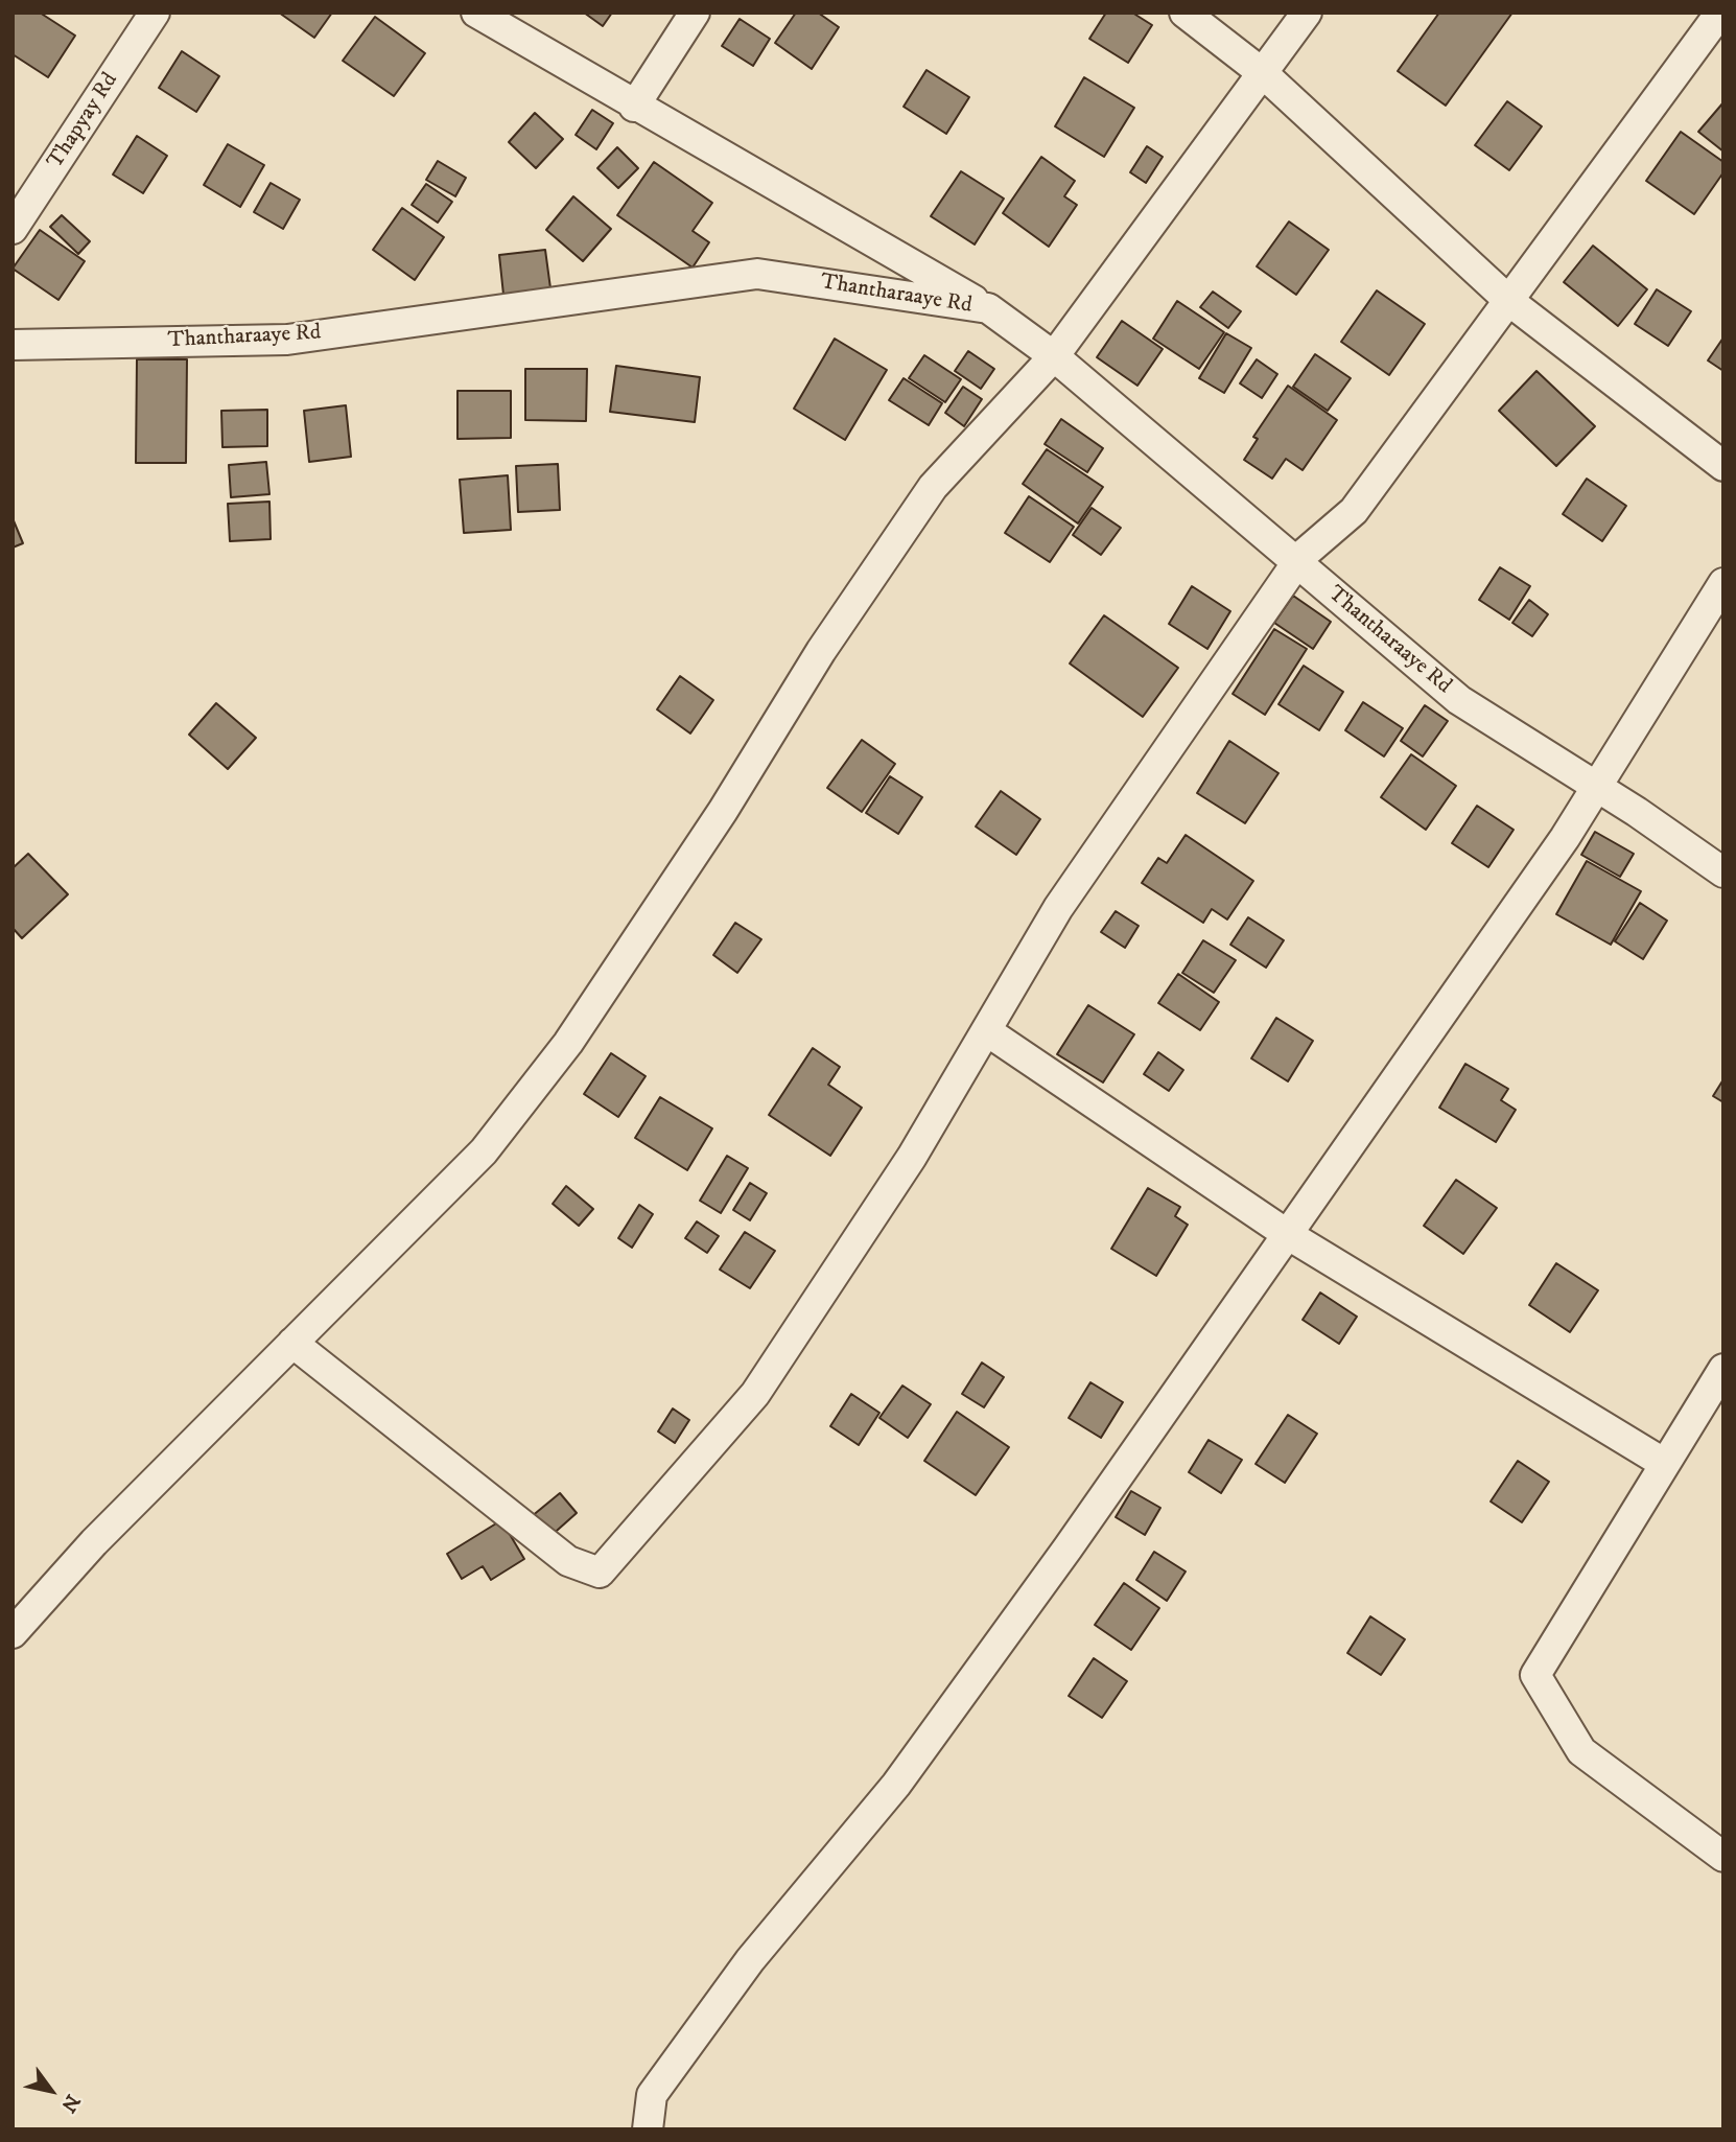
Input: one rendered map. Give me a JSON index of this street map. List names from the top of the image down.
{
  "streets": {
    "street": ["Thapyay Rd", "Thantharaaye Rd"]
  },
  "north": "bottom right"
}
